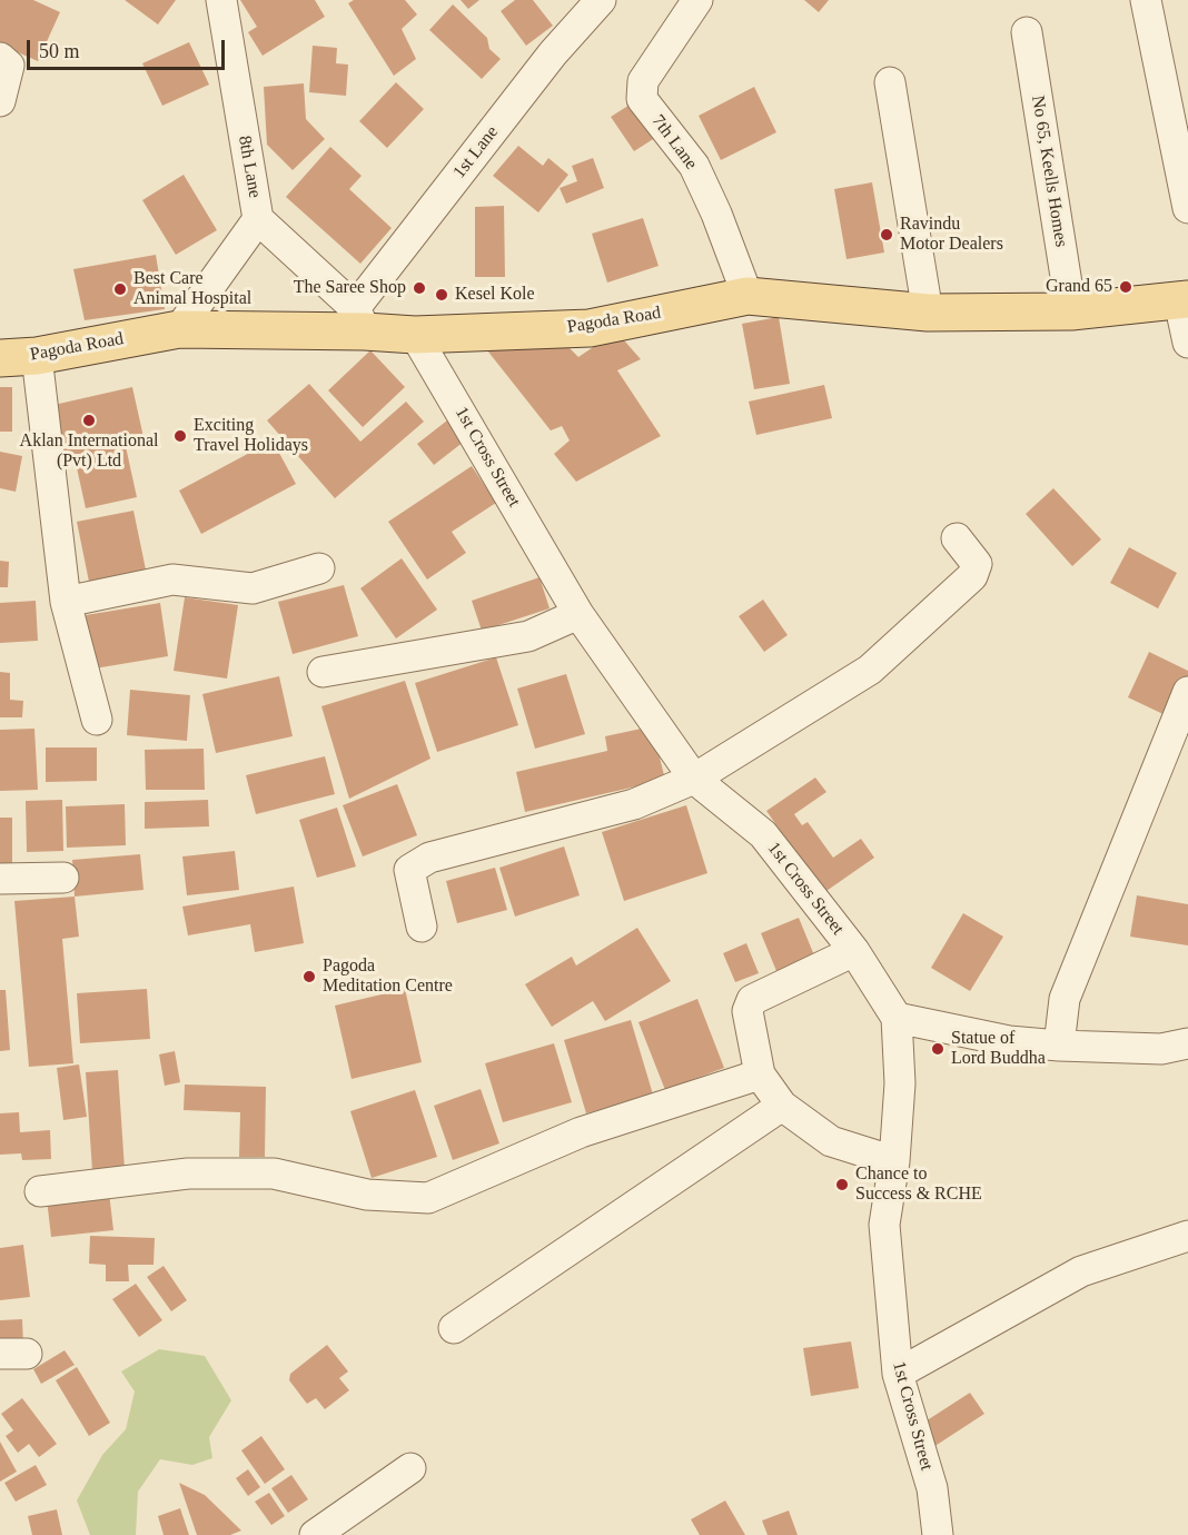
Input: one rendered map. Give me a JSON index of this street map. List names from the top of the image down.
{
  "streets": {
    "main road": ["Pagoda Road"],
    "street": [
      "7th Lane",
      "1st Lane",
      "8th Lane",
      "No 65, Keells Homes",
      "1st Cross Street"
    ]
  },
  "crossings": [
    ["7th Lane", "Pagoda Road"],
    ["1st Lane", "8th Lane"],
    ["1st Lane", "Pagoda Road"],
    ["8th Lane", "Pagoda Road"],
    ["No 65, Keells Homes", "Pagoda Road"],
    ["Pagoda Road", "1st Cross Street"]
  ],
  "places": [
    "Ravindu Motor Dealers",
    "Grand 65",
    "The Saree Shop",
    "Best Care Animal Hospital",
    "Kesel Kole",
    "Aklan International (Pvt) Ltd",
    "Exciting Travel Holidays",
    "Pagoda Meditation Centre",
    "Statue of Lord Buddha",
    "Chance to Success & RCHE"
  ],
  "scale_bar": "50 m"
}
